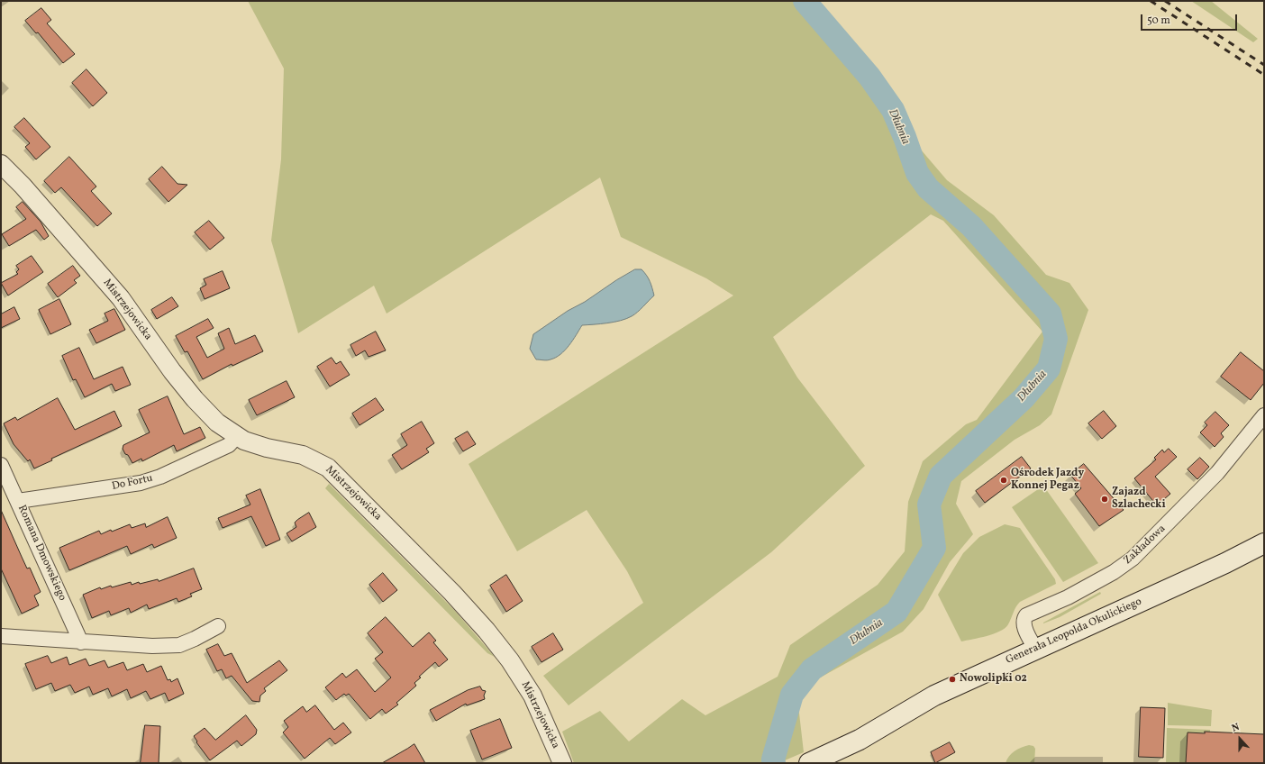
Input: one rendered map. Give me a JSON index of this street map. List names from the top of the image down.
{
  "streets": {
    "main road": ["Generała Leopolda Okulickiego"],
    "street": [
      "Mistrzejowicka",
      "Do Fortu",
      "Zakładowa",
      "Romana Dmowskiego"
    ]
  },
  "crossings": [
    ["Mistrzejowicka", "Do Fortu"],
    ["Do Fortu", "Romana Dmowskiego"],
    ["Zakładowa", "Generała Leopolda Okulickiego"]
  ],
  "water": ["Dłubnia"],
  "places": ["Ośrodek Jazdy Konnej Pegaz", "Zajazd Szlachecki", "Nowolipki 02"],
  "scale_bar": "50 m",
  "north": "top"
}
